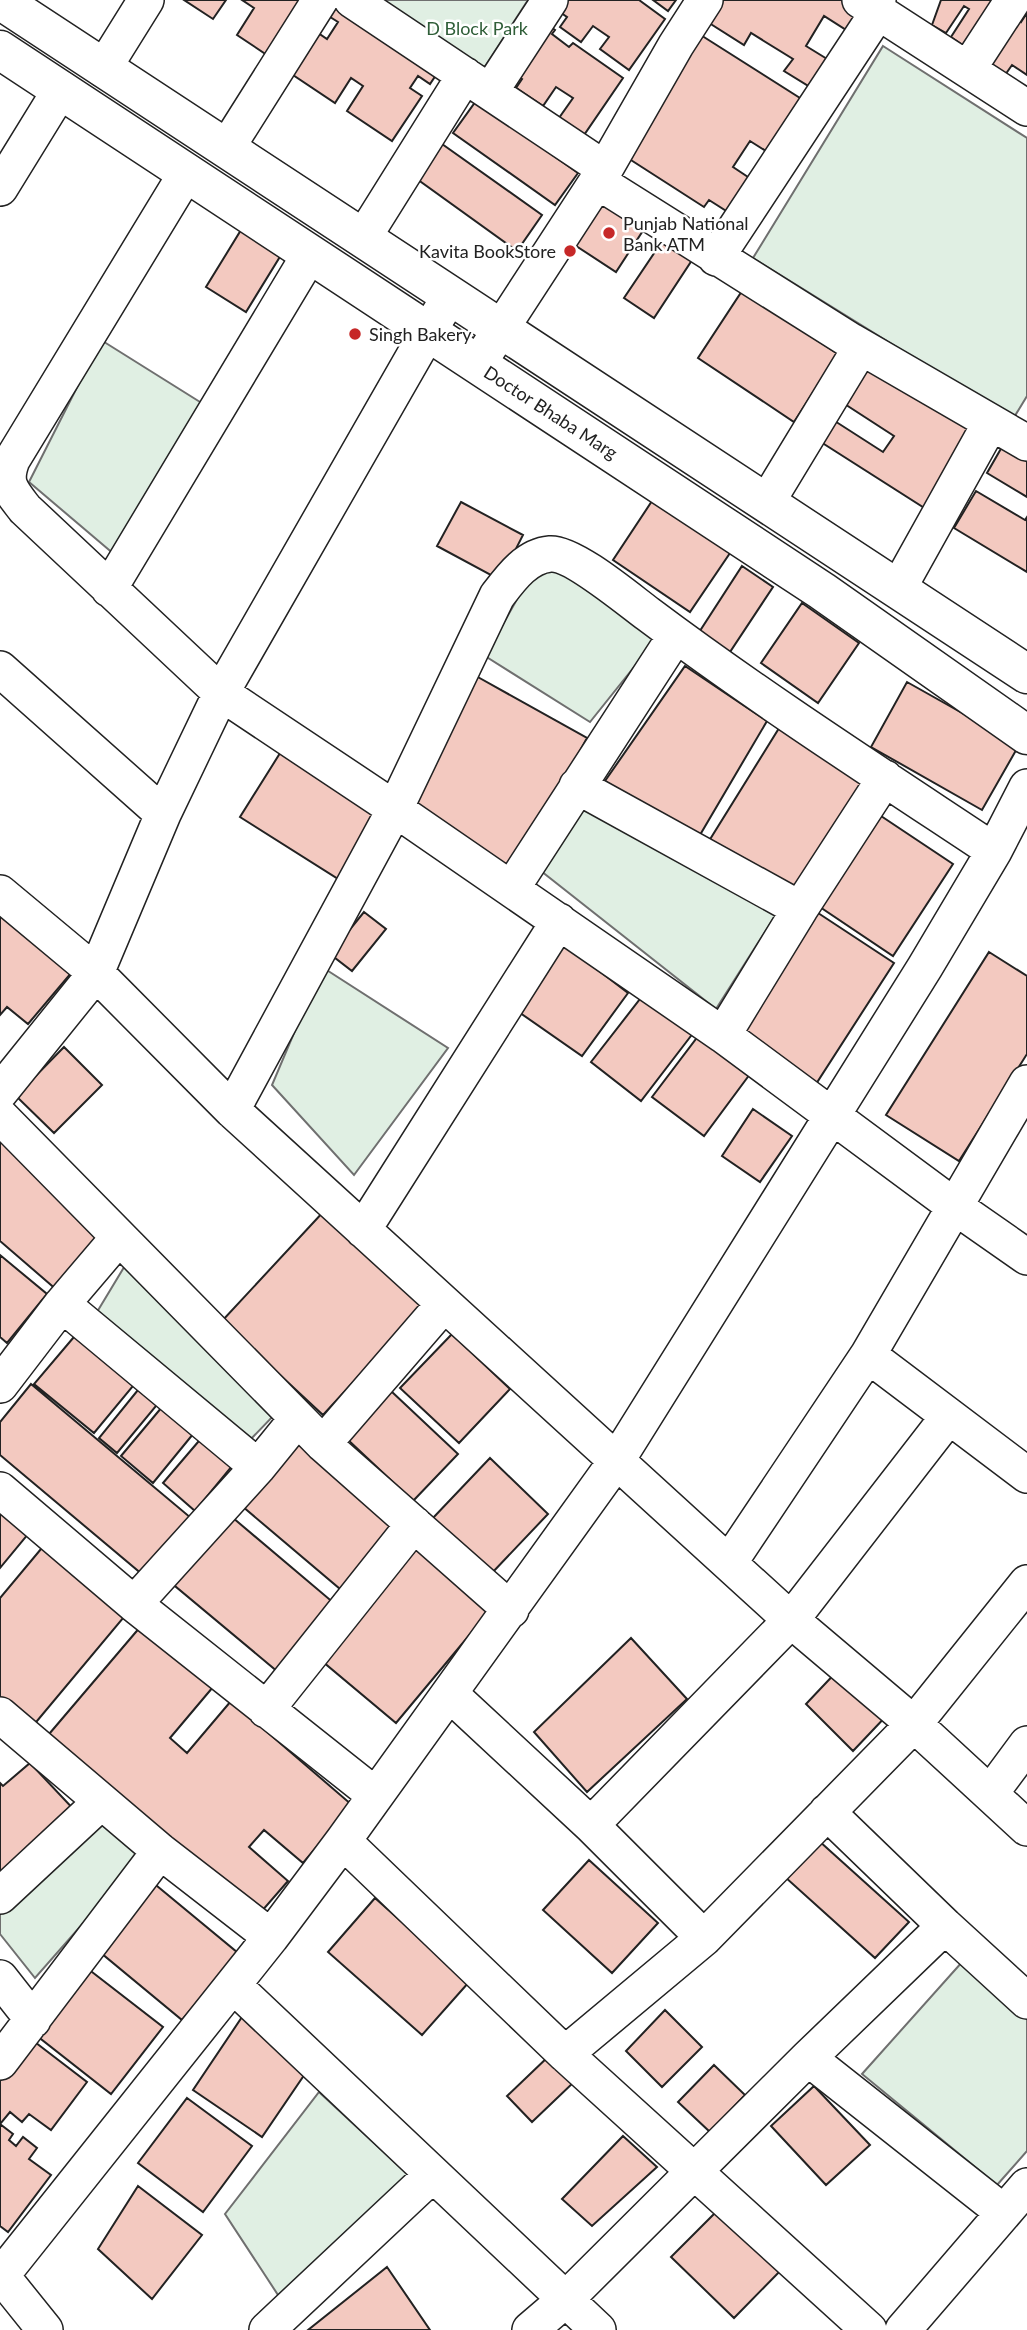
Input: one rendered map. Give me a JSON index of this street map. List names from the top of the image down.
{
  "streets": {
    "street": ["Doctor Bhaba Marg"]
  },
  "parks": ["D Block Park"],
  "places": ["Punjab National Bank ATM", "Kavita BookStore", "Singh Bakery"]
}
